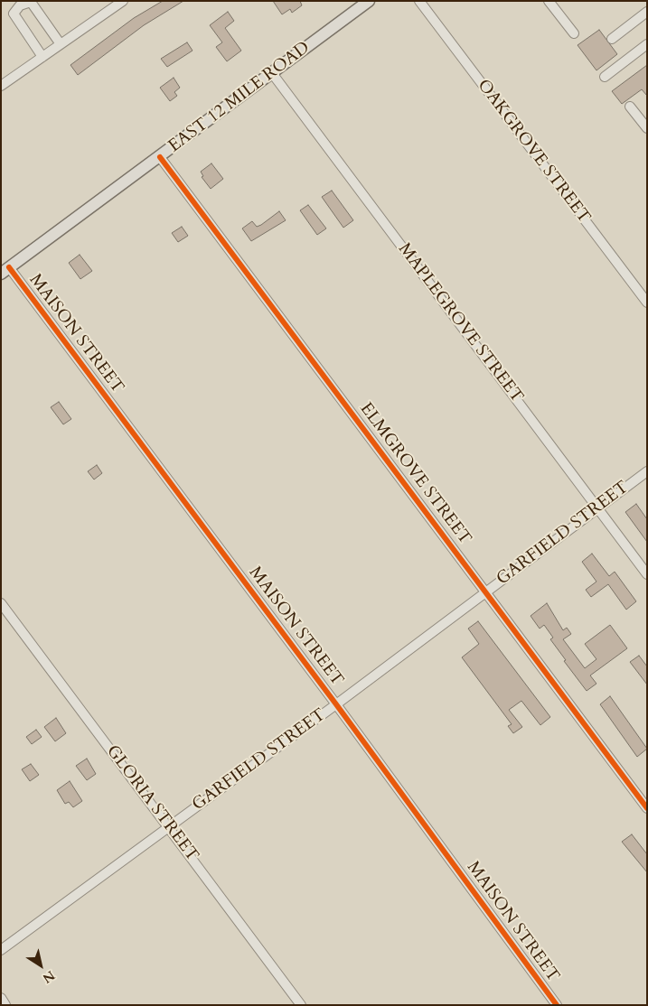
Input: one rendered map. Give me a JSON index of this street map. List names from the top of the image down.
{
  "streets": {
    "main road": ["EAST 12 MILE ROAD"],
    "street": [
      "OAKGROVE STREET",
      "MAPLEGROVE STREET",
      "MAISON STREET",
      "ELMGROVE STREET",
      "GARFIELD STREET",
      "GLORIA STREET"
    ]
  },
  "crossings": [
    ["EAST 12 MILE ROAD", "MAPLEGROVE STREET"],
    ["EAST 12 MILE ROAD", "MAISON STREET"],
    ["EAST 12 MILE ROAD", "ELMGROVE STREET"],
    ["MAPLEGROVE STREET", "GARFIELD STREET"],
    ["MAISON STREET", "GARFIELD STREET"],
    ["ELMGROVE STREET", "GARFIELD STREET"],
    ["GARFIELD STREET", "GLORIA STREET"]
  ],
  "north": "bottom right"
}
